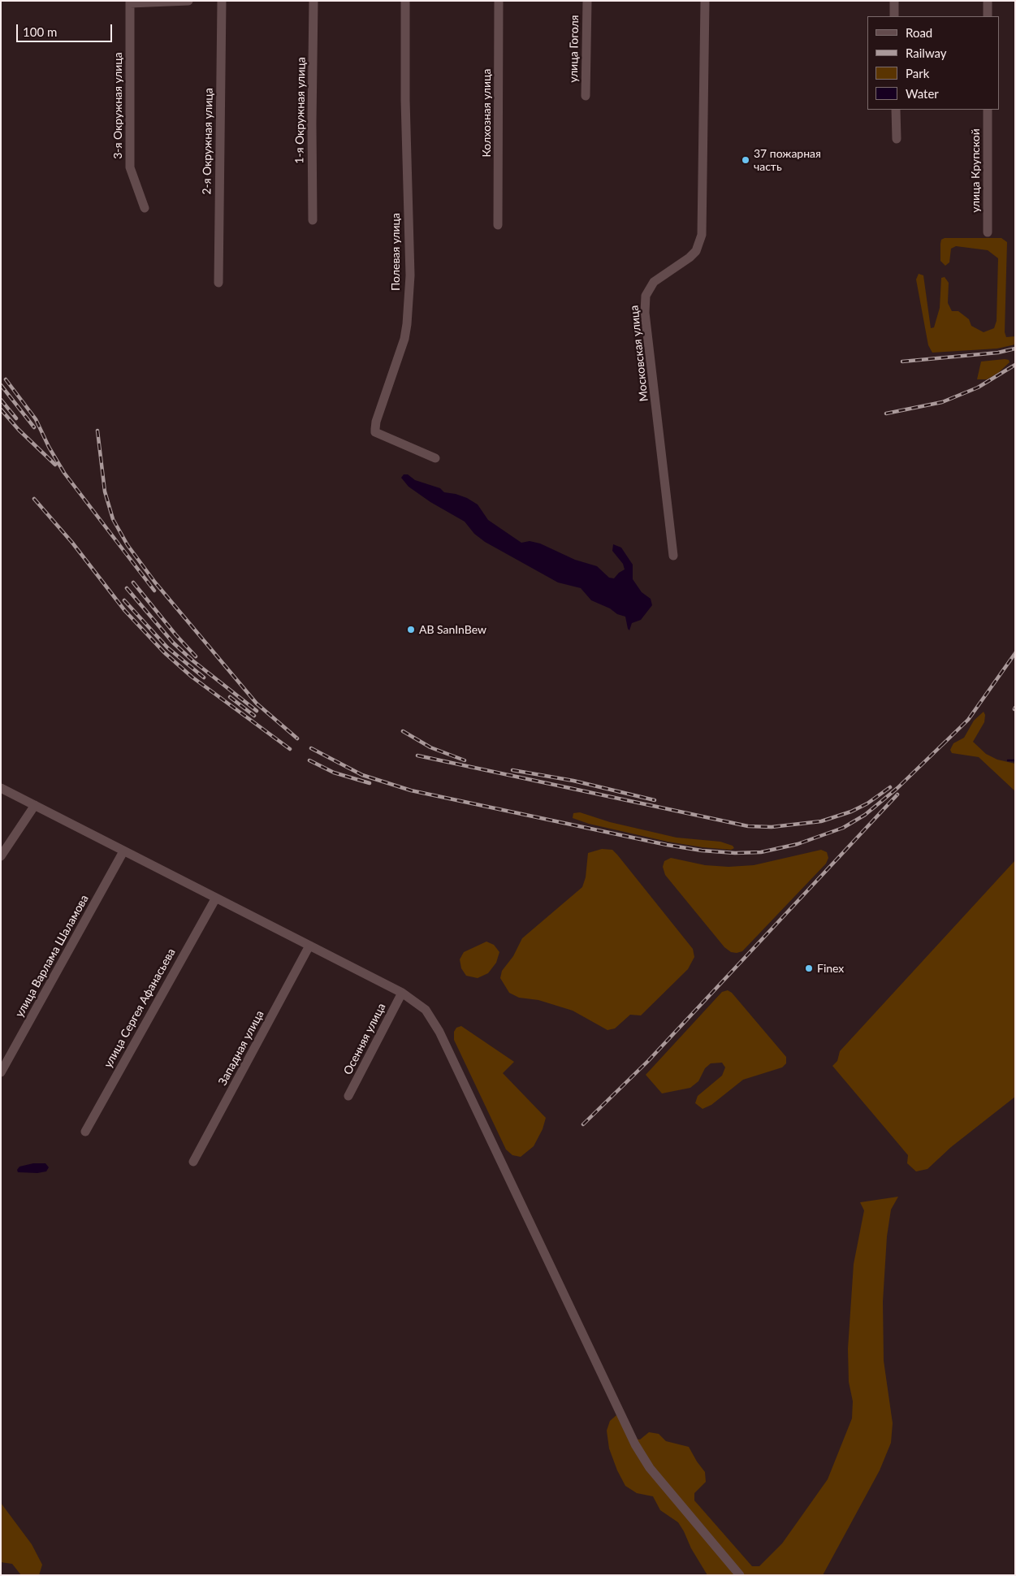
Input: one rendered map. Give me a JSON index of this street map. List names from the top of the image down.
{
  "streets": {
    "street": [
      "улица Гоголя",
      "3-я Окружная улица",
      "1-я Окружная улица",
      "Колхозная улица",
      "2-я Окружная улица",
      "улица Крупской",
      "Полевая улица",
      "Московская улица",
      "улица Варлама Шаламова",
      "улица Сергея Афанасьева",
      "Осенняя улица",
      "Западная улица"
    ]
  },
  "places": ["37 пожарная часть", "AB SanInBew", "Finex"],
  "legend": [
    "Road",
    "Railway",
    "Park",
    "Water"
  ],
  "scale_bar": "100 m"
}
